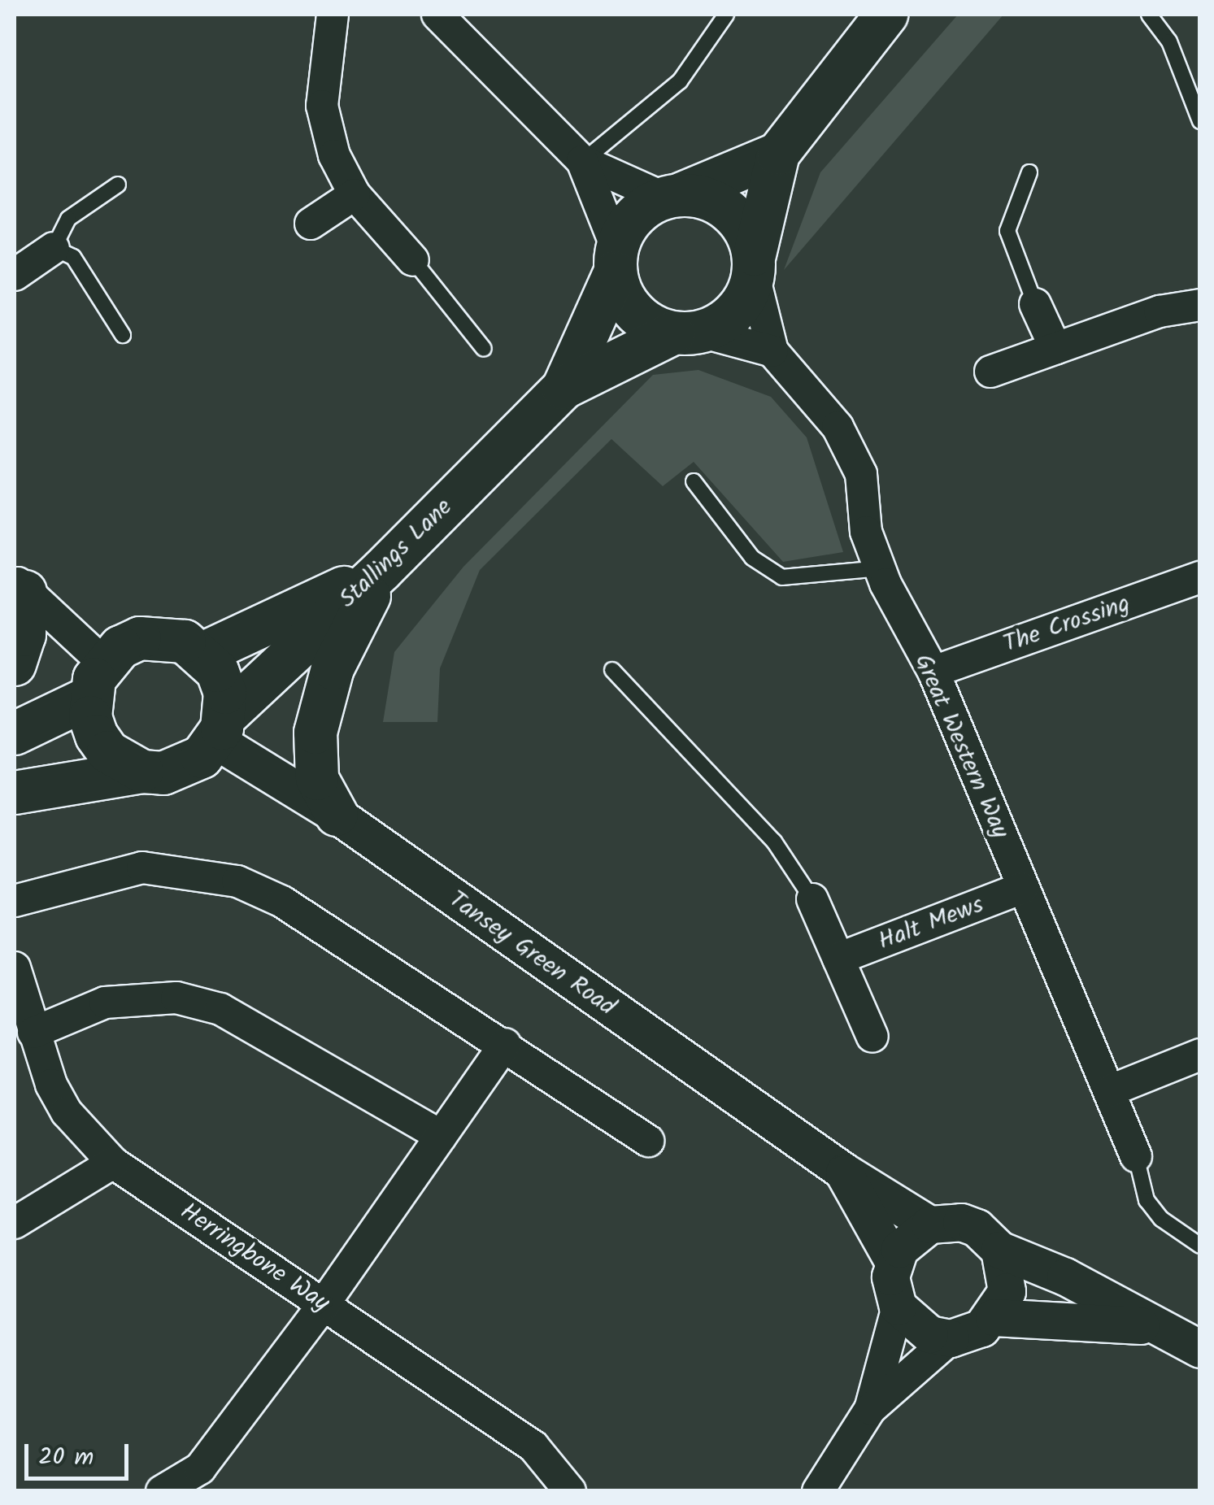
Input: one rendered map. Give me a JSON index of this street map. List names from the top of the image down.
{
  "streets": {
    "main road": ["Stallings Lane"],
    "street": [
      "The Crossing",
      "Great Western Way",
      "Halt Mews",
      "Tansey Green Road",
      "Herringbone Way"
    ]
  },
  "crossings": [
    ["Stallings Lane", "Tansey Green Road"],
    ["The Crossing", "Great Western Way"],
    ["Great Western Way", "Halt Mews"]
  ],
  "scale_bar": "20 m"
}
